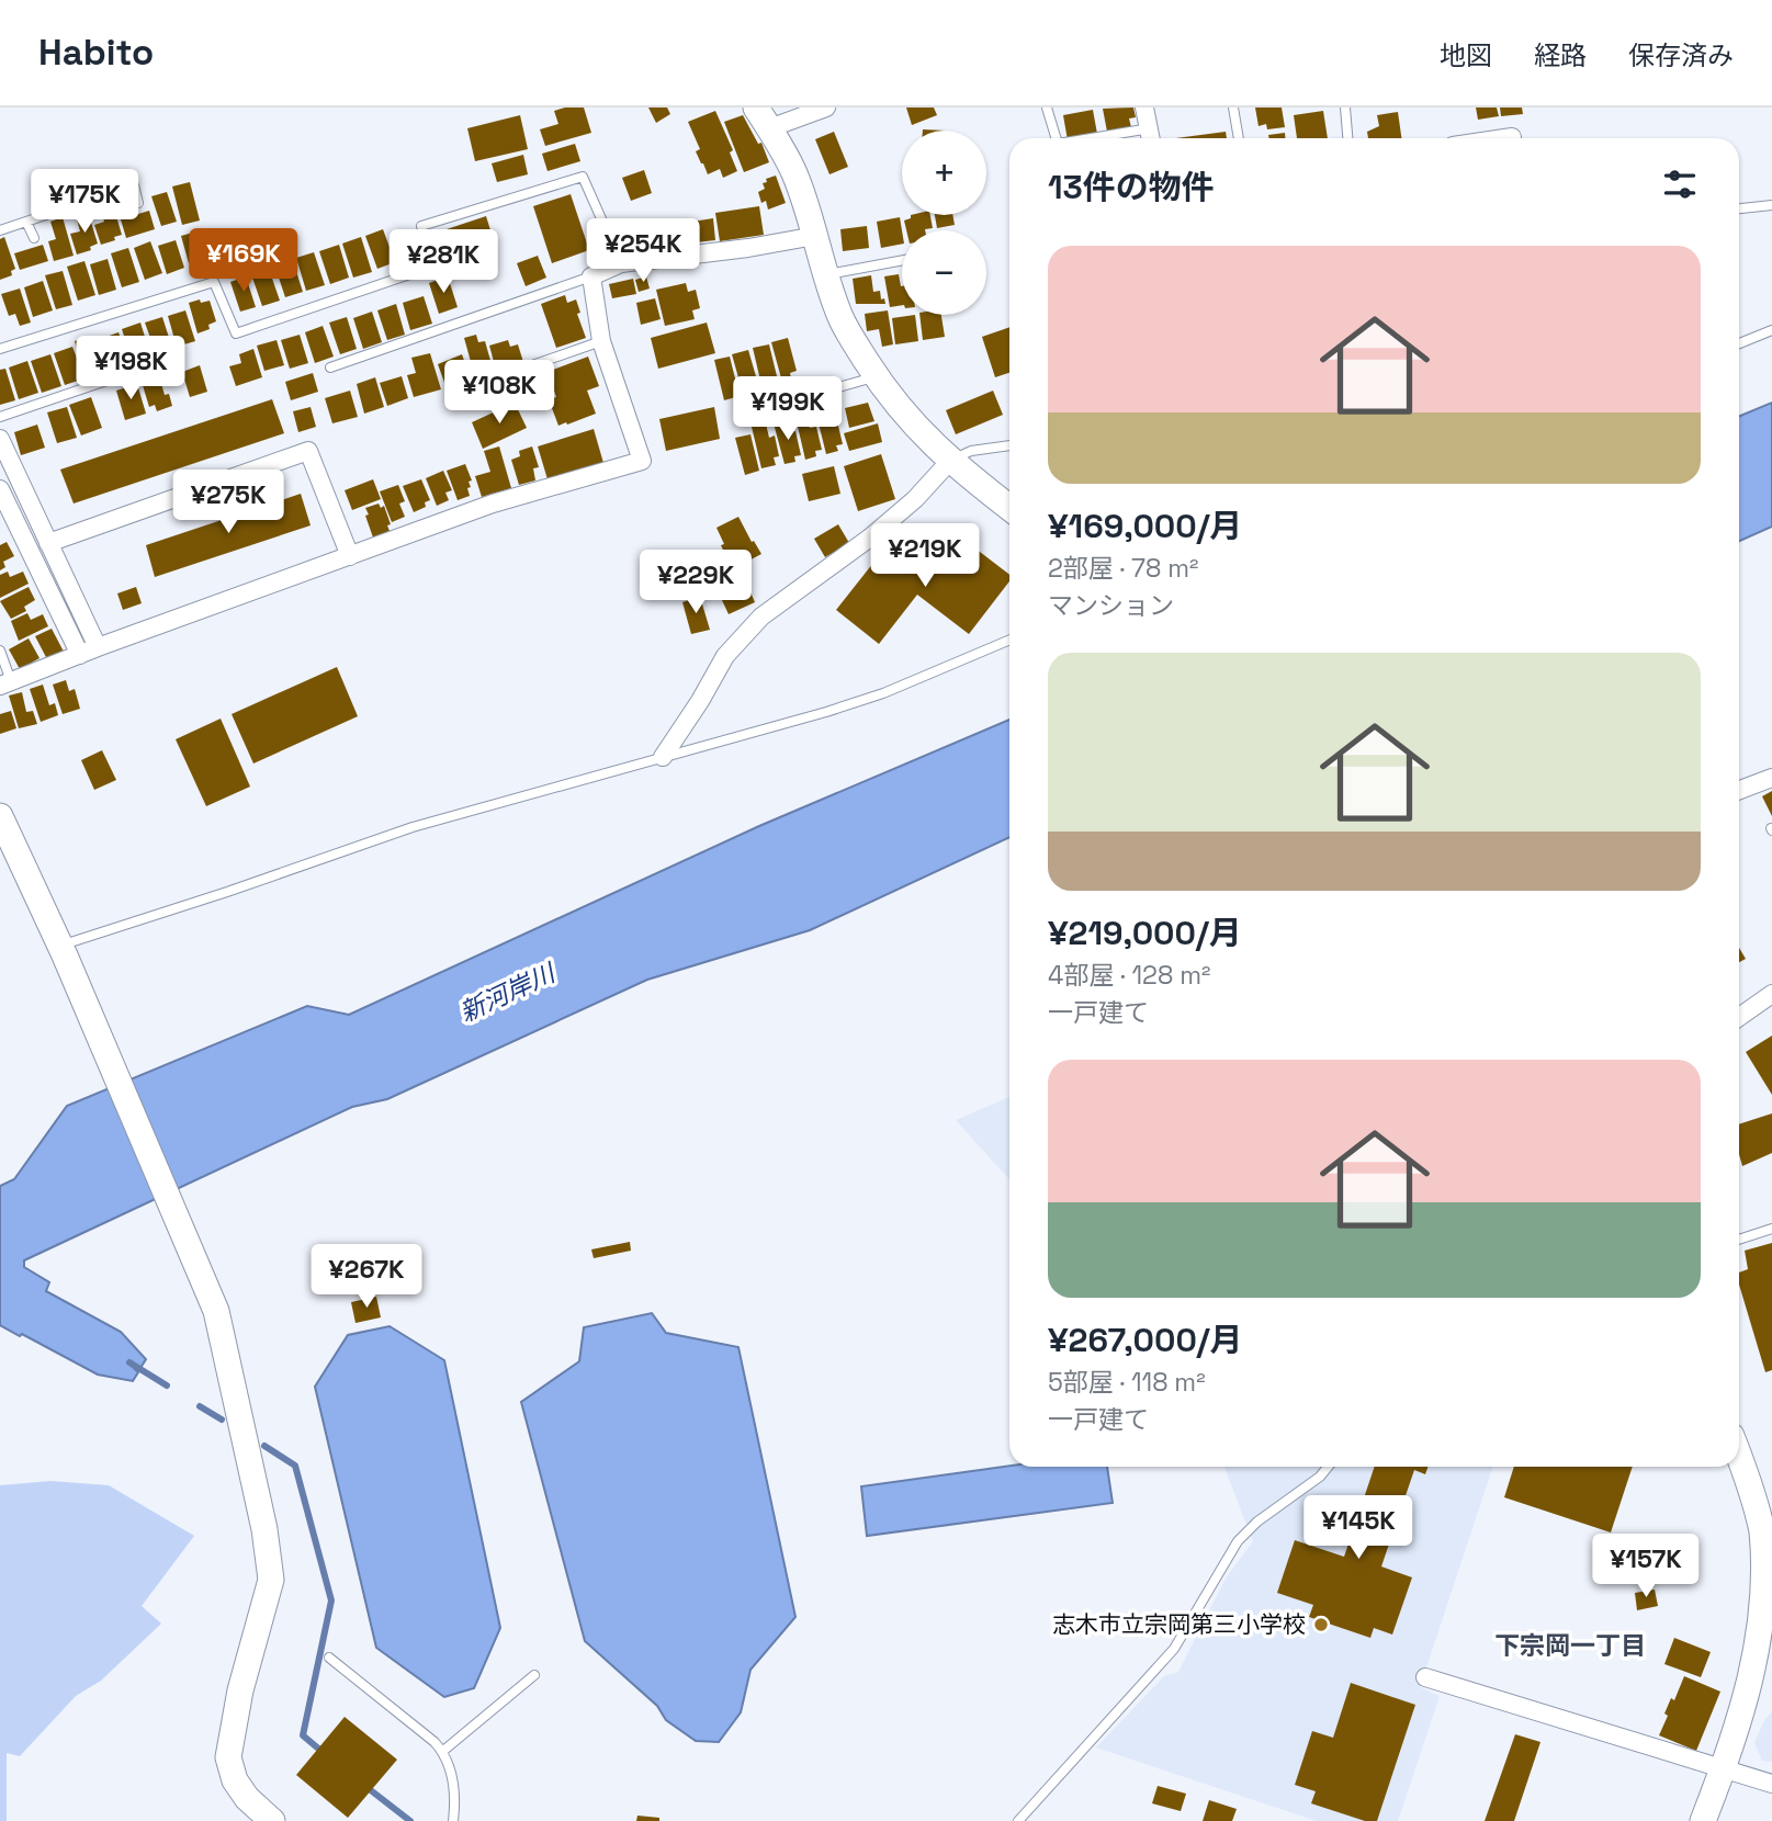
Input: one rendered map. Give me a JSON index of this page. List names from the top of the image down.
{
  "districts": ["下宗岡一丁目"],
  "water": ["新河岸川"],
  "places": ["志木市立宗岡第三小学校"],
  "page": {
    "header": "Habito",
    "nav": ["地図", "経路", "保存済み"],
    "map_buttons": ["+", "−"],
    "heading": "13件の物件",
    "price": [
      "¥175K",
      "¥254K",
      "¥169K",
      "¥281K",
      "¥198K",
      "¥108K",
      "¥199K",
      "¥275K",
      "¥219K",
      "¥229K",
      "¥267K",
      "¥145K",
      "¥157K"
    ],
    "list": [
      {
        "name": "¥169,000/月",
        "note": "2部屋 · 78 m² · マンション"
      },
      {
        "name": "¥219,000/月",
        "note": "4部屋 · 128 m² · 一戸建て"
      },
      {
        "name": "¥267,000/月",
        "note": "5部屋 · 118 m² · 一戸建て"
      }
    ]
  }
}
